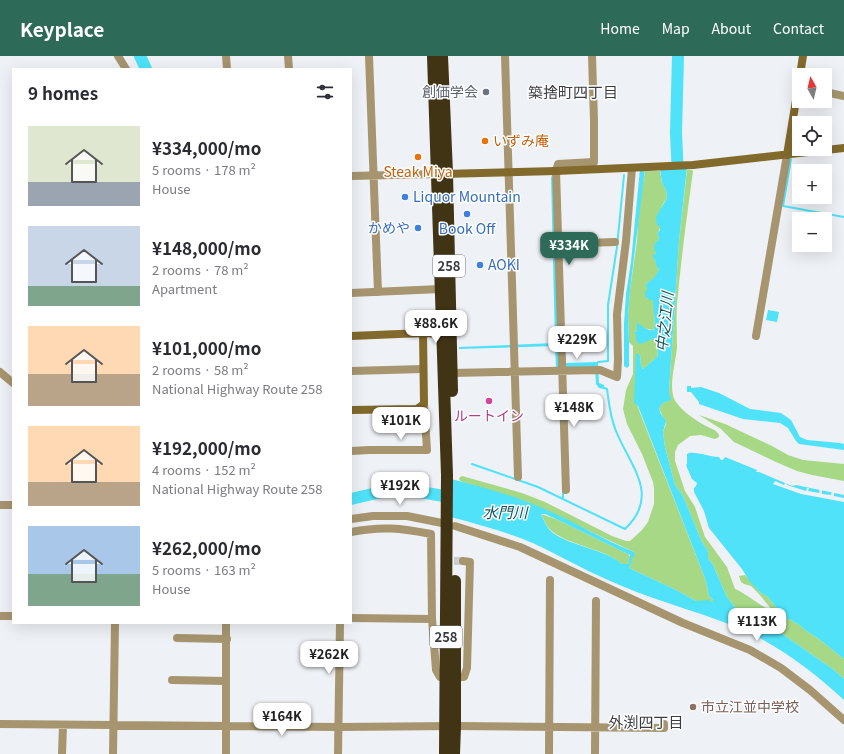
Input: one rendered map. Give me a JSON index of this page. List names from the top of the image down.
{
  "streets": {
    "highway": ["258"]
  },
  "districts": ["築捨町四丁目", "外渕四丁目"],
  "water": ["中之江川", "水門川"],
  "places": [
    "創価学会",
    "いずみ庵",
    "Steak Miya",
    "Liquor Mountain",
    "Book Off",
    "かめや",
    "AOKI",
    "ルートイン",
    "市立江並中学校"
  ],
  "north": "top",
  "page": {
    "header": "Keyplace",
    "nav": [
      "Home",
      "Map",
      "About",
      "Contact"
    ],
    "map_buttons": ["+", "−"],
    "heading": "9 homes",
    "list": [
      {
        "name": "¥334,000/mo",
        "note": "5 rooms · 178 m² · House"
      },
      {
        "name": "¥148,000/mo",
        "note": "2 rooms · 78 m² · Apartment"
      },
      {
        "name": "¥101,000/mo",
        "note": "2 rooms · 58 m² · National Highway Route 258"
      },
      {
        "name": "¥192,000/mo",
        "note": "4 rooms · 152 m² · National Highway Route 258"
      },
      {
        "name": "¥262,000/mo",
        "note": "5 rooms · 163 m² · House"
      }
    ],
    "price": [
      "¥334K",
      "¥88.6K",
      "¥229K",
      "¥148K",
      "¥101K",
      "¥192K",
      "¥113K",
      "¥262K",
      "¥164K"
    ]
  }
}
